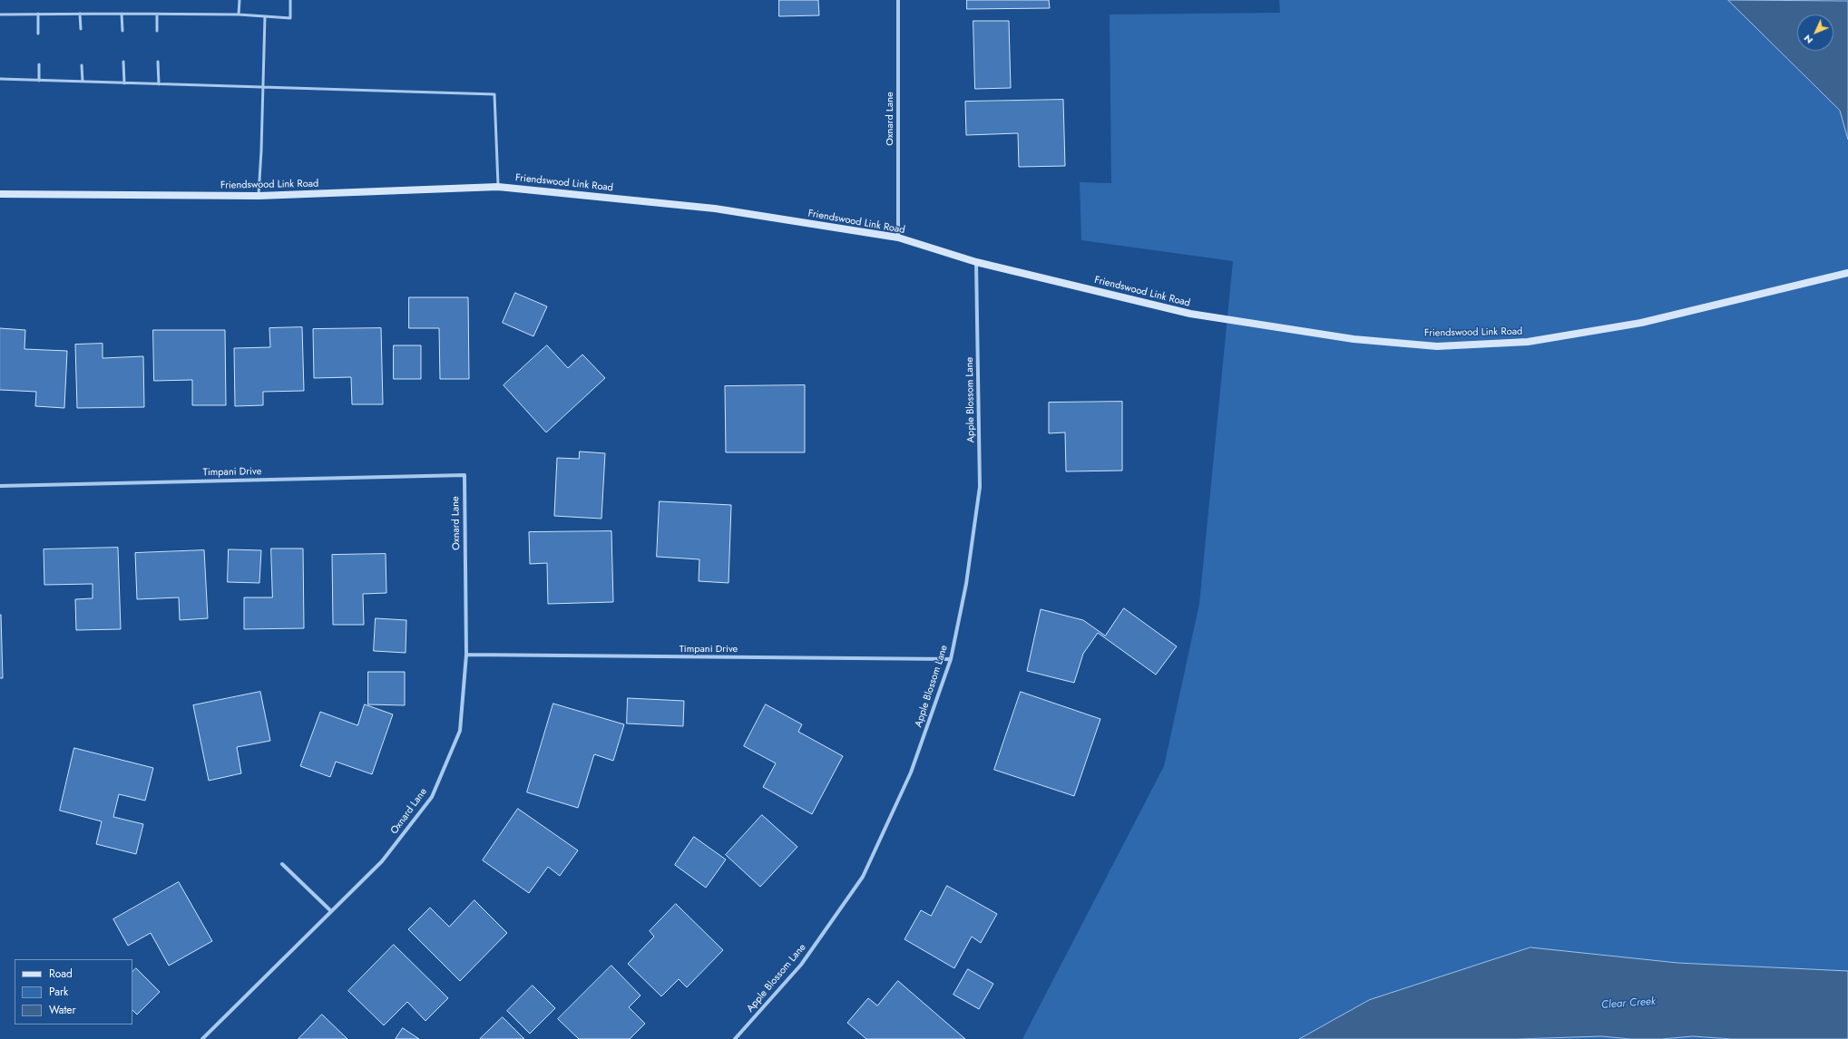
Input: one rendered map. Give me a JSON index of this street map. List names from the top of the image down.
{
  "streets": {
    "main road": ["Friendswood Link Road"],
    "street": ["Oxnard Lane", "Apple Blossom Lane", "Timpani Drive"]
  },
  "crossings": [
    ["Oxnard Lane", "Friendswood Link Road"],
    ["Oxnard Lane", "Timpani Drive"],
    ["Friendswood Link Road", "Apple Blossom Lane"],
    ["Apple Blossom Lane", "Timpani Drive"]
  ],
  "water": ["Clear Creek"],
  "legend": ["Road", "Park", "Water"],
  "north": "bottom left"
}
